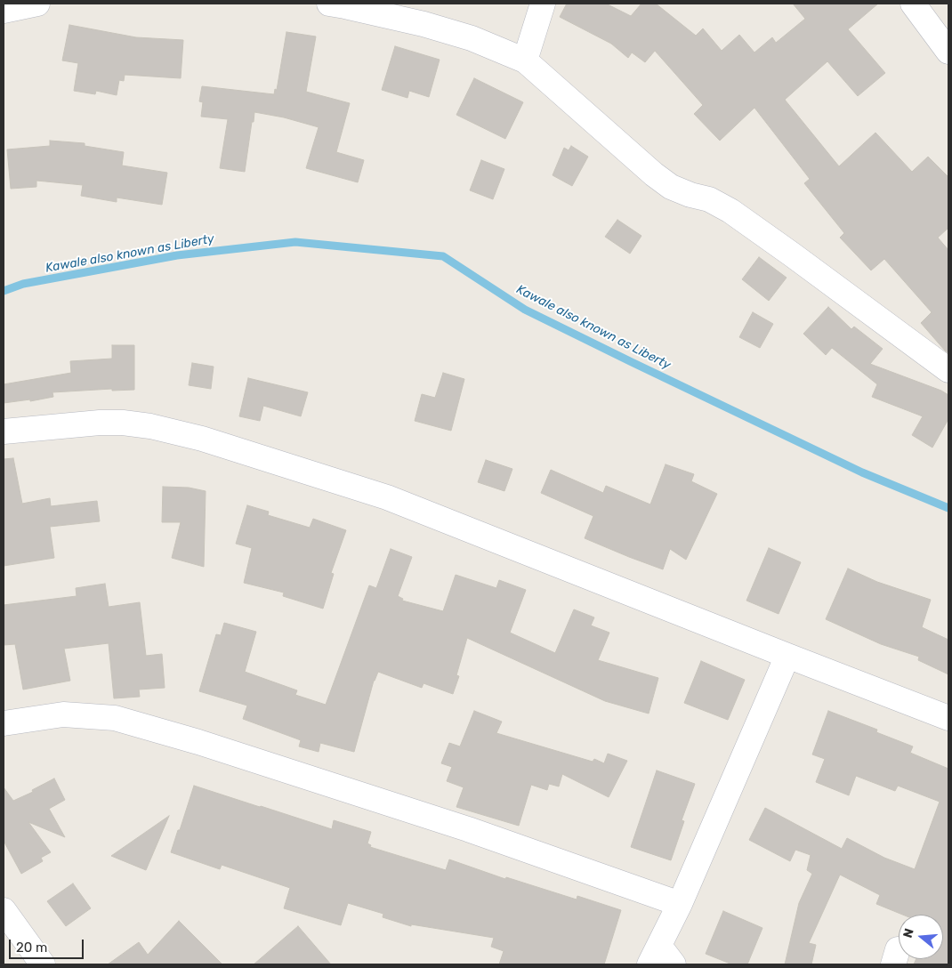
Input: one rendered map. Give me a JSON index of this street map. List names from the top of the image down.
{
  "water": ["Kawale also known as Liberty"],
  "scale_bar": "20 m",
  "north": "left"
}
